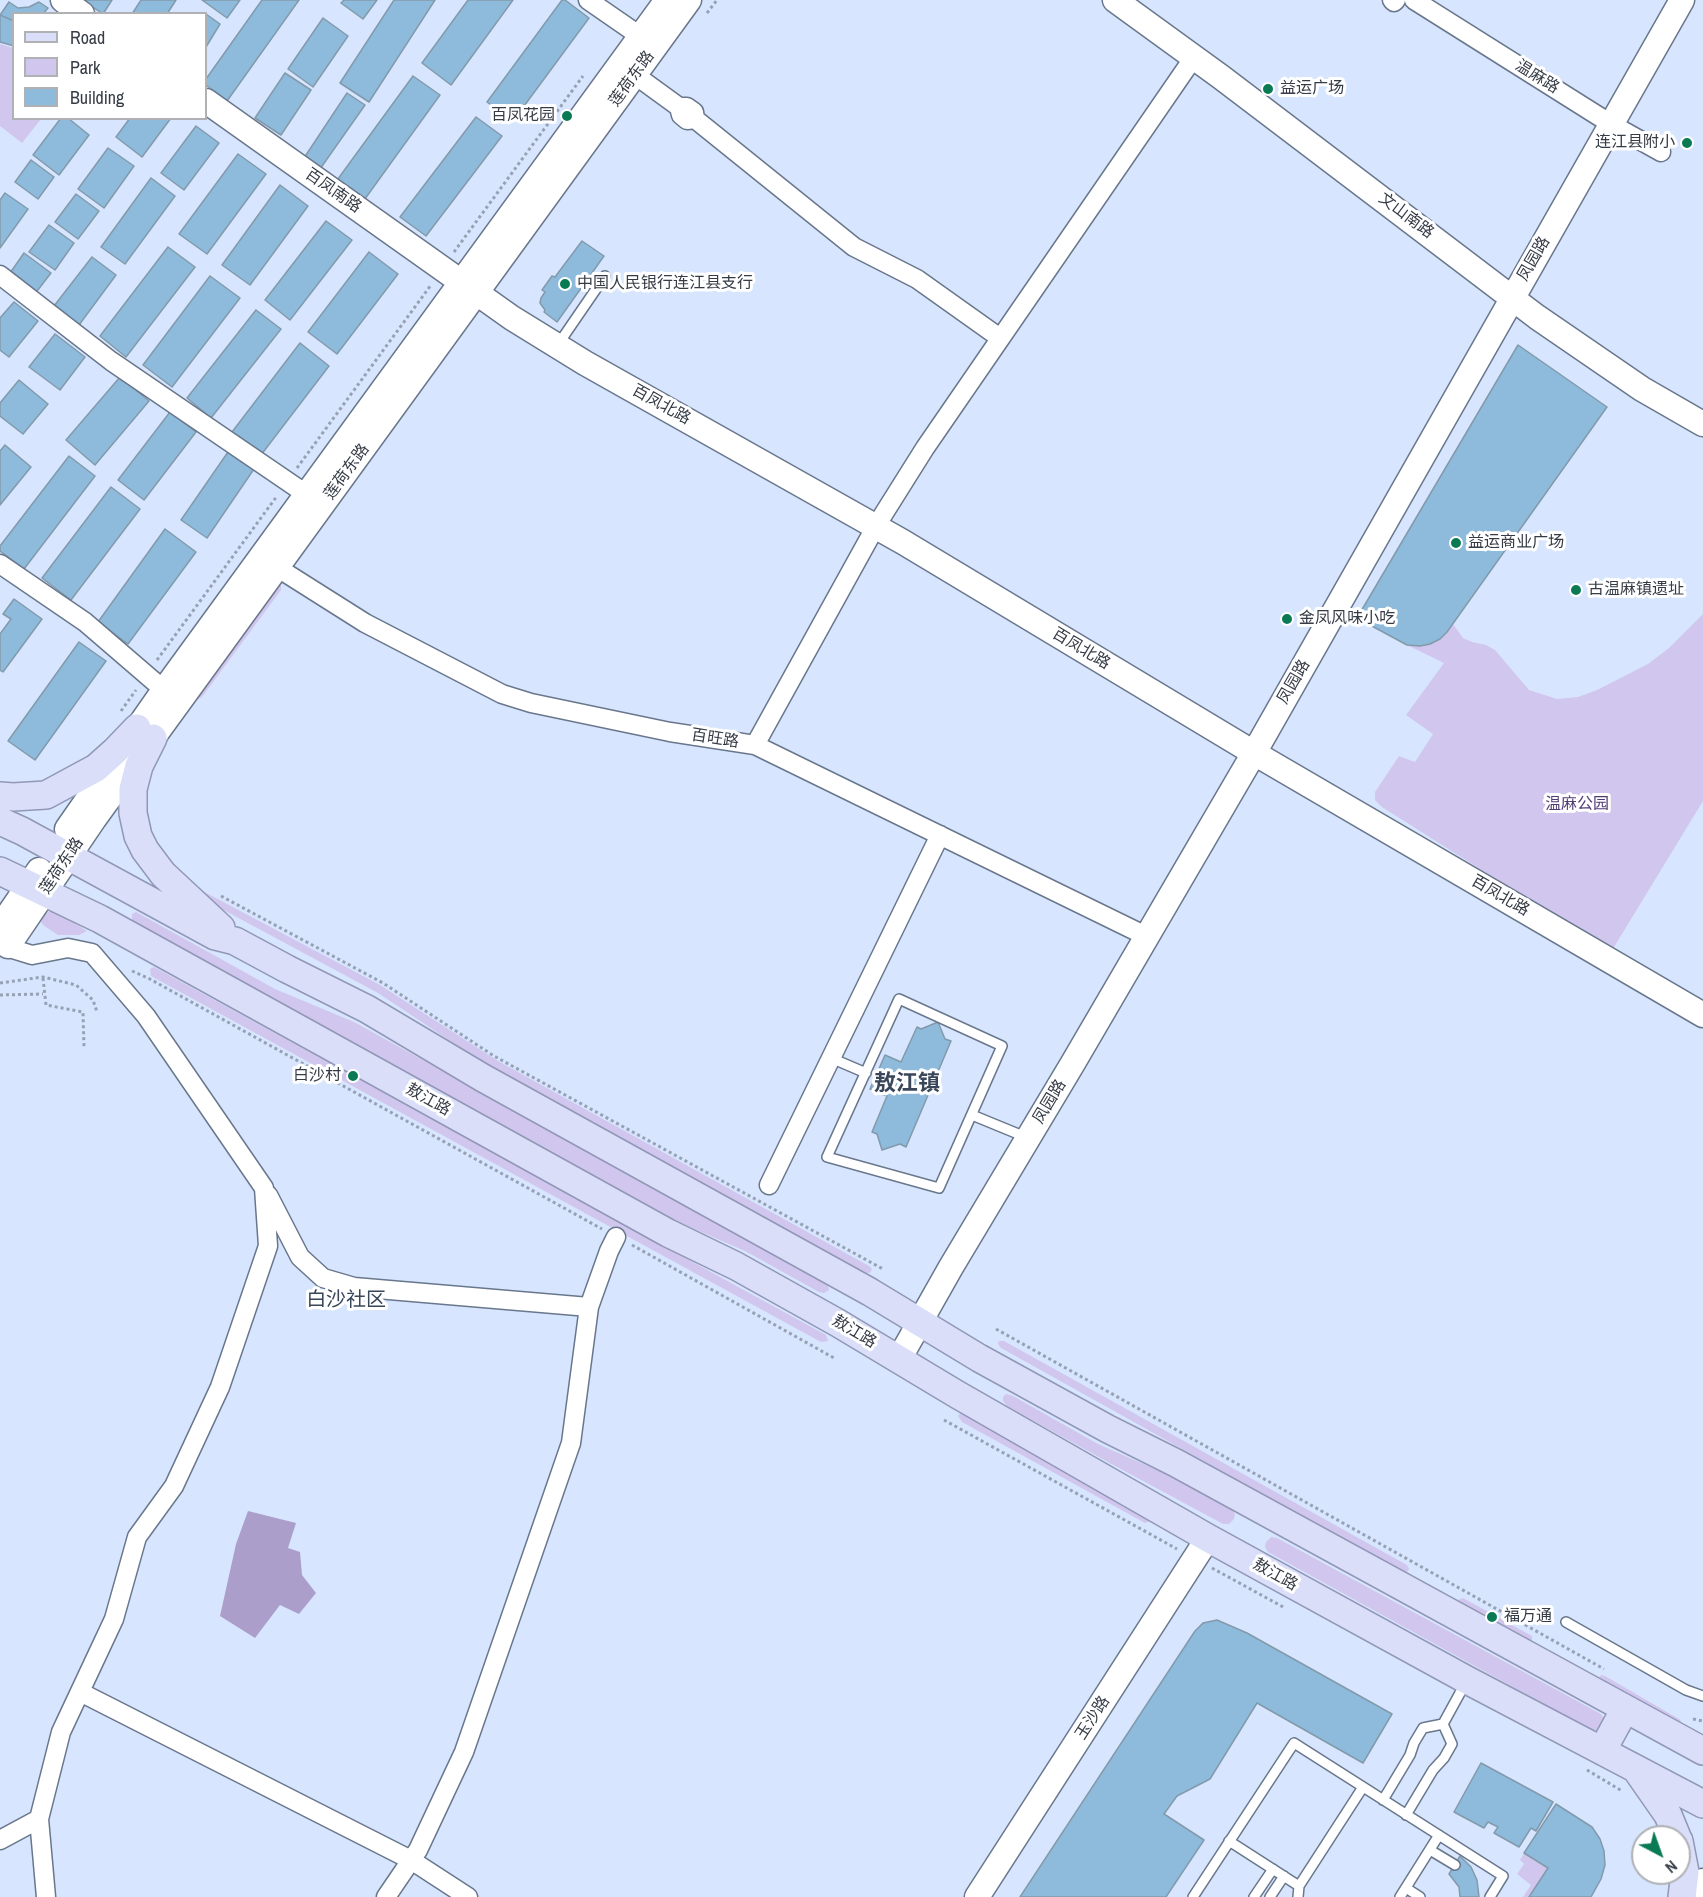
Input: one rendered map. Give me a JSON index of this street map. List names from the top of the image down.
{
  "streets": {
    "main road": ["敖江路"],
    "street": [
      "温麻路",
      "莲荷东路",
      "百凤南路",
      "文山南路",
      "凤园路",
      "百凤北路",
      "百旺路",
      "玉沙路"
    ]
  },
  "crossings": [
    ["温麻路", "凤园路"],
    ["莲荷东路", "百凤南路"],
    ["莲荷东路", "百凤北路"],
    ["莲荷东路", "百旺路"],
    ["莲荷东路", "敖江路"],
    ["百凤南路", "百凤北路"],
    ["文山南路", "凤园路"],
    ["凤园路", "百凤北路"],
    ["凤园路", "百旺路"],
    ["凤园路", "敖江路"],
    ["敖江路", "玉沙路"]
  ],
  "districts": ["敖江镇", "白沙社区"],
  "parks": ["温麻公园"],
  "places": [
    "益运广场",
    "百凤花园",
    "连江县附小",
    "中国人民银行连江县支行",
    "益运商业广场",
    "古温麻镇遗址",
    "金凤风味小吃",
    "白沙村",
    "福万通"
  ],
  "legend": ["Road", "Park", "Building"],
  "north": "bottom right"
}
